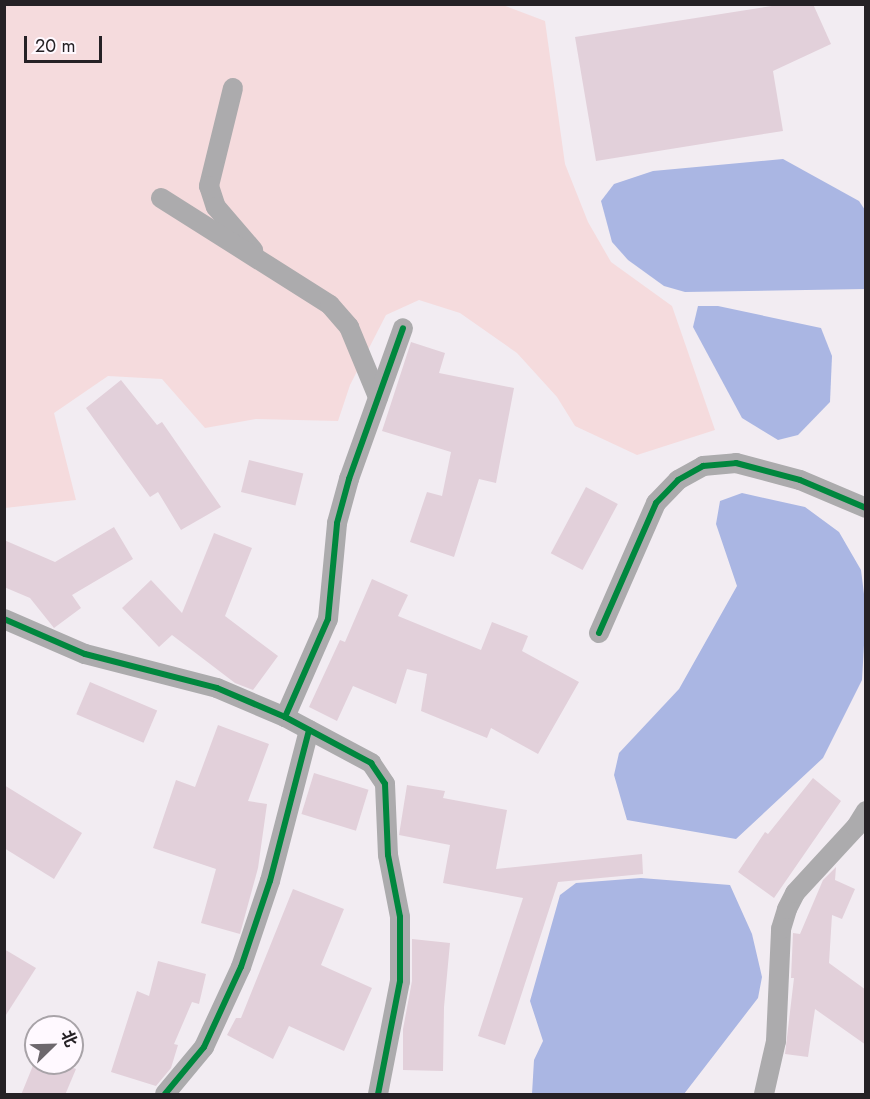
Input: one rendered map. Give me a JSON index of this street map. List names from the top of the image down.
{
  "scale_bar": "20 m",
  "north": "top right"
}
